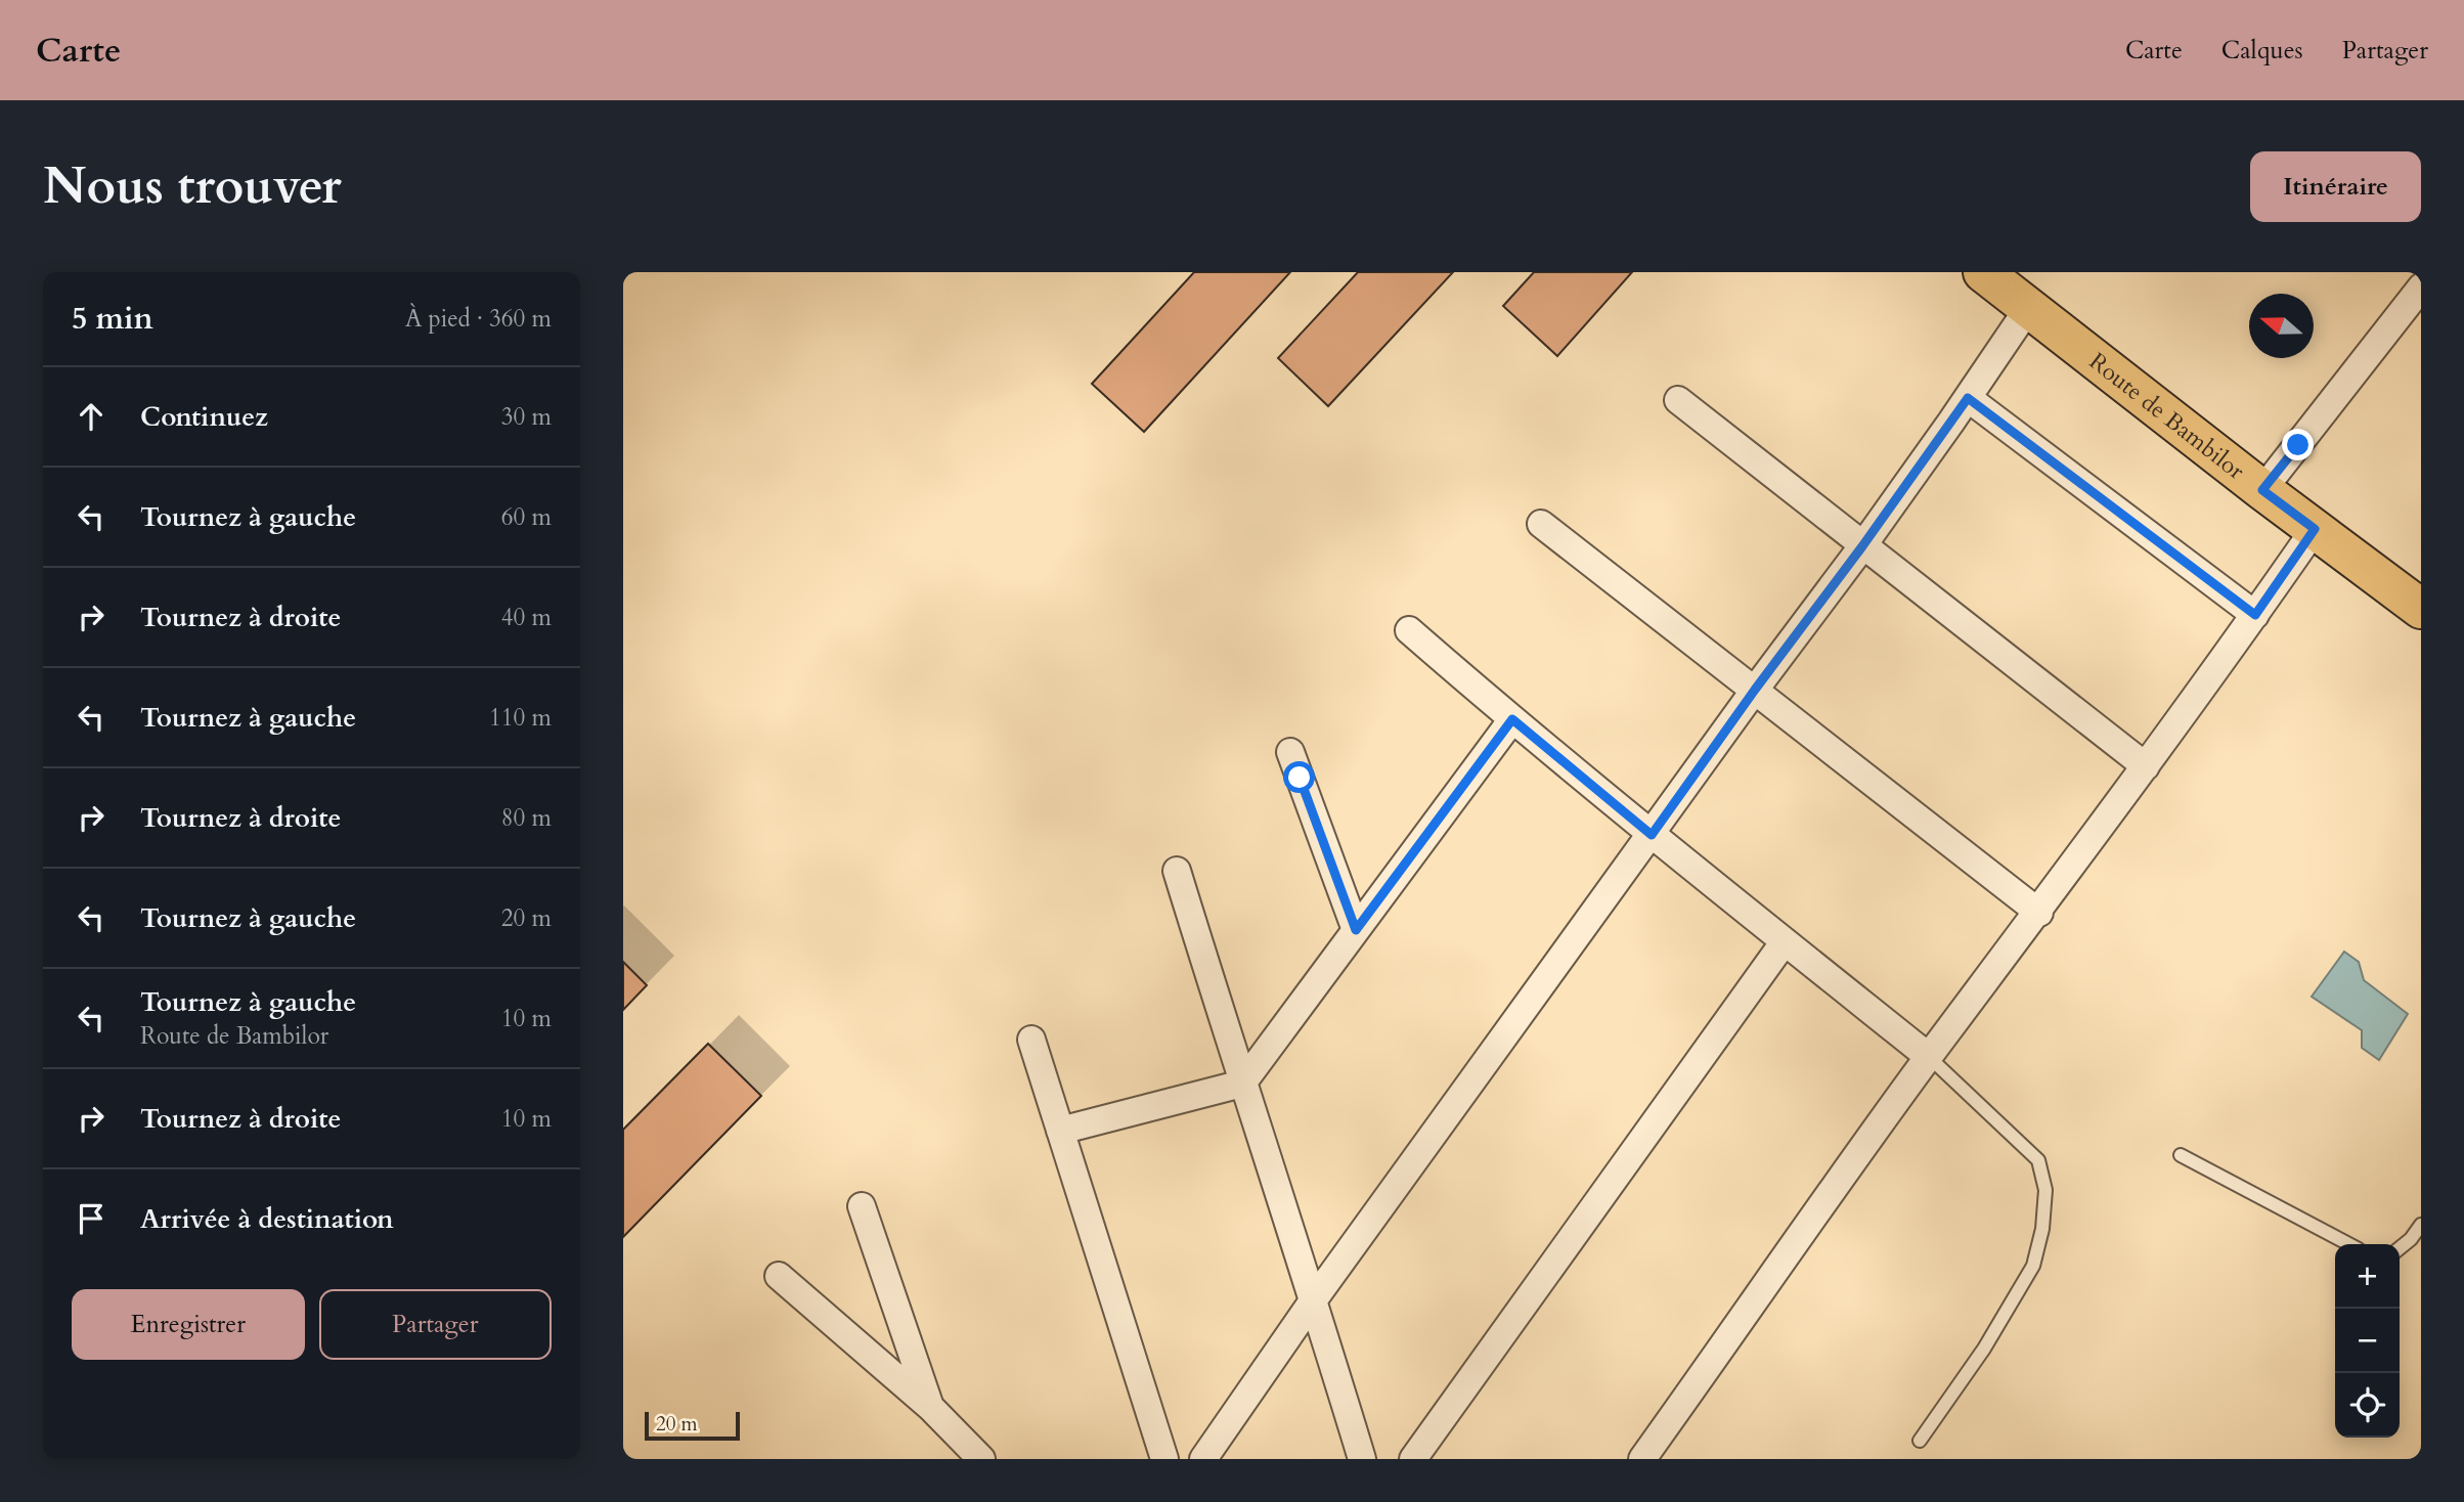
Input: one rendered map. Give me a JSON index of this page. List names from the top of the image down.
{
  "streets": {
    "main road": ["Route de Bambilor"]
  },
  "scale_bar": "20 m",
  "north": "left",
  "page": {
    "header": "Carte",
    "nav": ["Carte", "Calques", "Partager"],
    "buttons": [
      "Itinéraire",
      ["Enregistrer", "Partager"]
    ],
    "title": "Nous trouver",
    "heading": ["5 min", "À pied · 360 m"],
    "list": [
      ["Continuez", "30 m"],
      ["Tournez à gauche", "60 m"],
      ["Tournez à droite", "40 m"],
      ["Tournez à gauche", "110 m"],
      ["Tournez à droite", "80 m"],
      ["Tournez à gauche", "20 m"],
      ["Tournez à gauche", "Route de Bambilor", "10 m"],
      ["Tournez à droite", "10 m"],
      "Arrivée à destination"
    ],
    "map_buttons": ["+", "−"],
    "scale": "20 m"
  }
}
